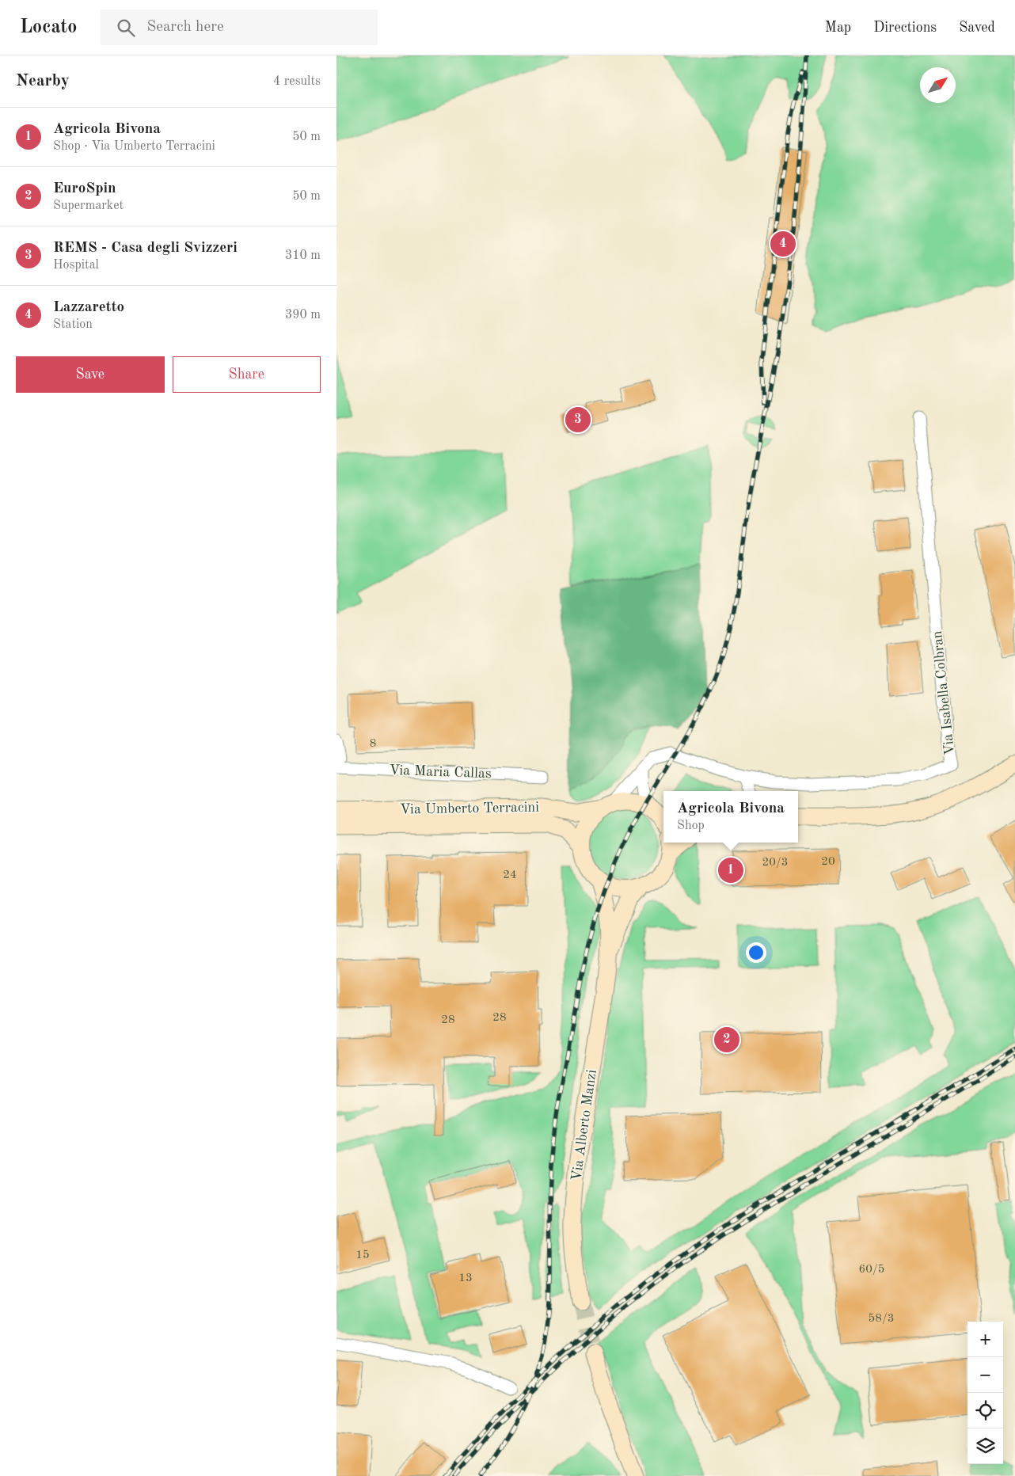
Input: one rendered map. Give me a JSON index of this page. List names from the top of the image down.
{
  "streets": {
    "main road": ["Via Umberto Terracini", "Via Alberto Manzi"],
    "street": ["Via Isabella Colbran", "Via Maria Callas"]
  },
  "crossings": [
    ["Via Isabella Colbran", "Via Umberto Terracini"]
  ],
  "house_numbers": [
    "8",
    "20",
    "20/3",
    "24",
    "28",
    "28",
    "15",
    "60/5",
    "13",
    "58/3"
  ],
  "north": "top right",
  "page": {
    "header": "Locato",
    "search": "Search here",
    "nav": ["Map", "Directions", "Saved"],
    "heading": ["Nearby", "4 results"],
    "list": [
      {
        "mark": "1",
        "name": "Agricola Bivona",
        "note": "Shop · Via Umberto Terracini",
        "value": "50 m"
      },
      {
        "mark": "2",
        "name": "EuroSpin",
        "note": "Supermarket",
        "value": "50 m"
      },
      {
        "mark": "3",
        "name": "REMS - Casa degli Svizzeri",
        "note": "Hospital",
        "value": "310 m"
      },
      {
        "mark": "4",
        "name": "Lazzaretto",
        "note": "Station",
        "value": "390 m"
      }
    ],
    "pins": [
      "4",
      "3",
      "1",
      "2"
    ],
    "buttons": ["Save", "Share"],
    "popup": ["Agricola Bivona", "Shop"],
    "map_buttons": ["+", "−"]
  }
}
